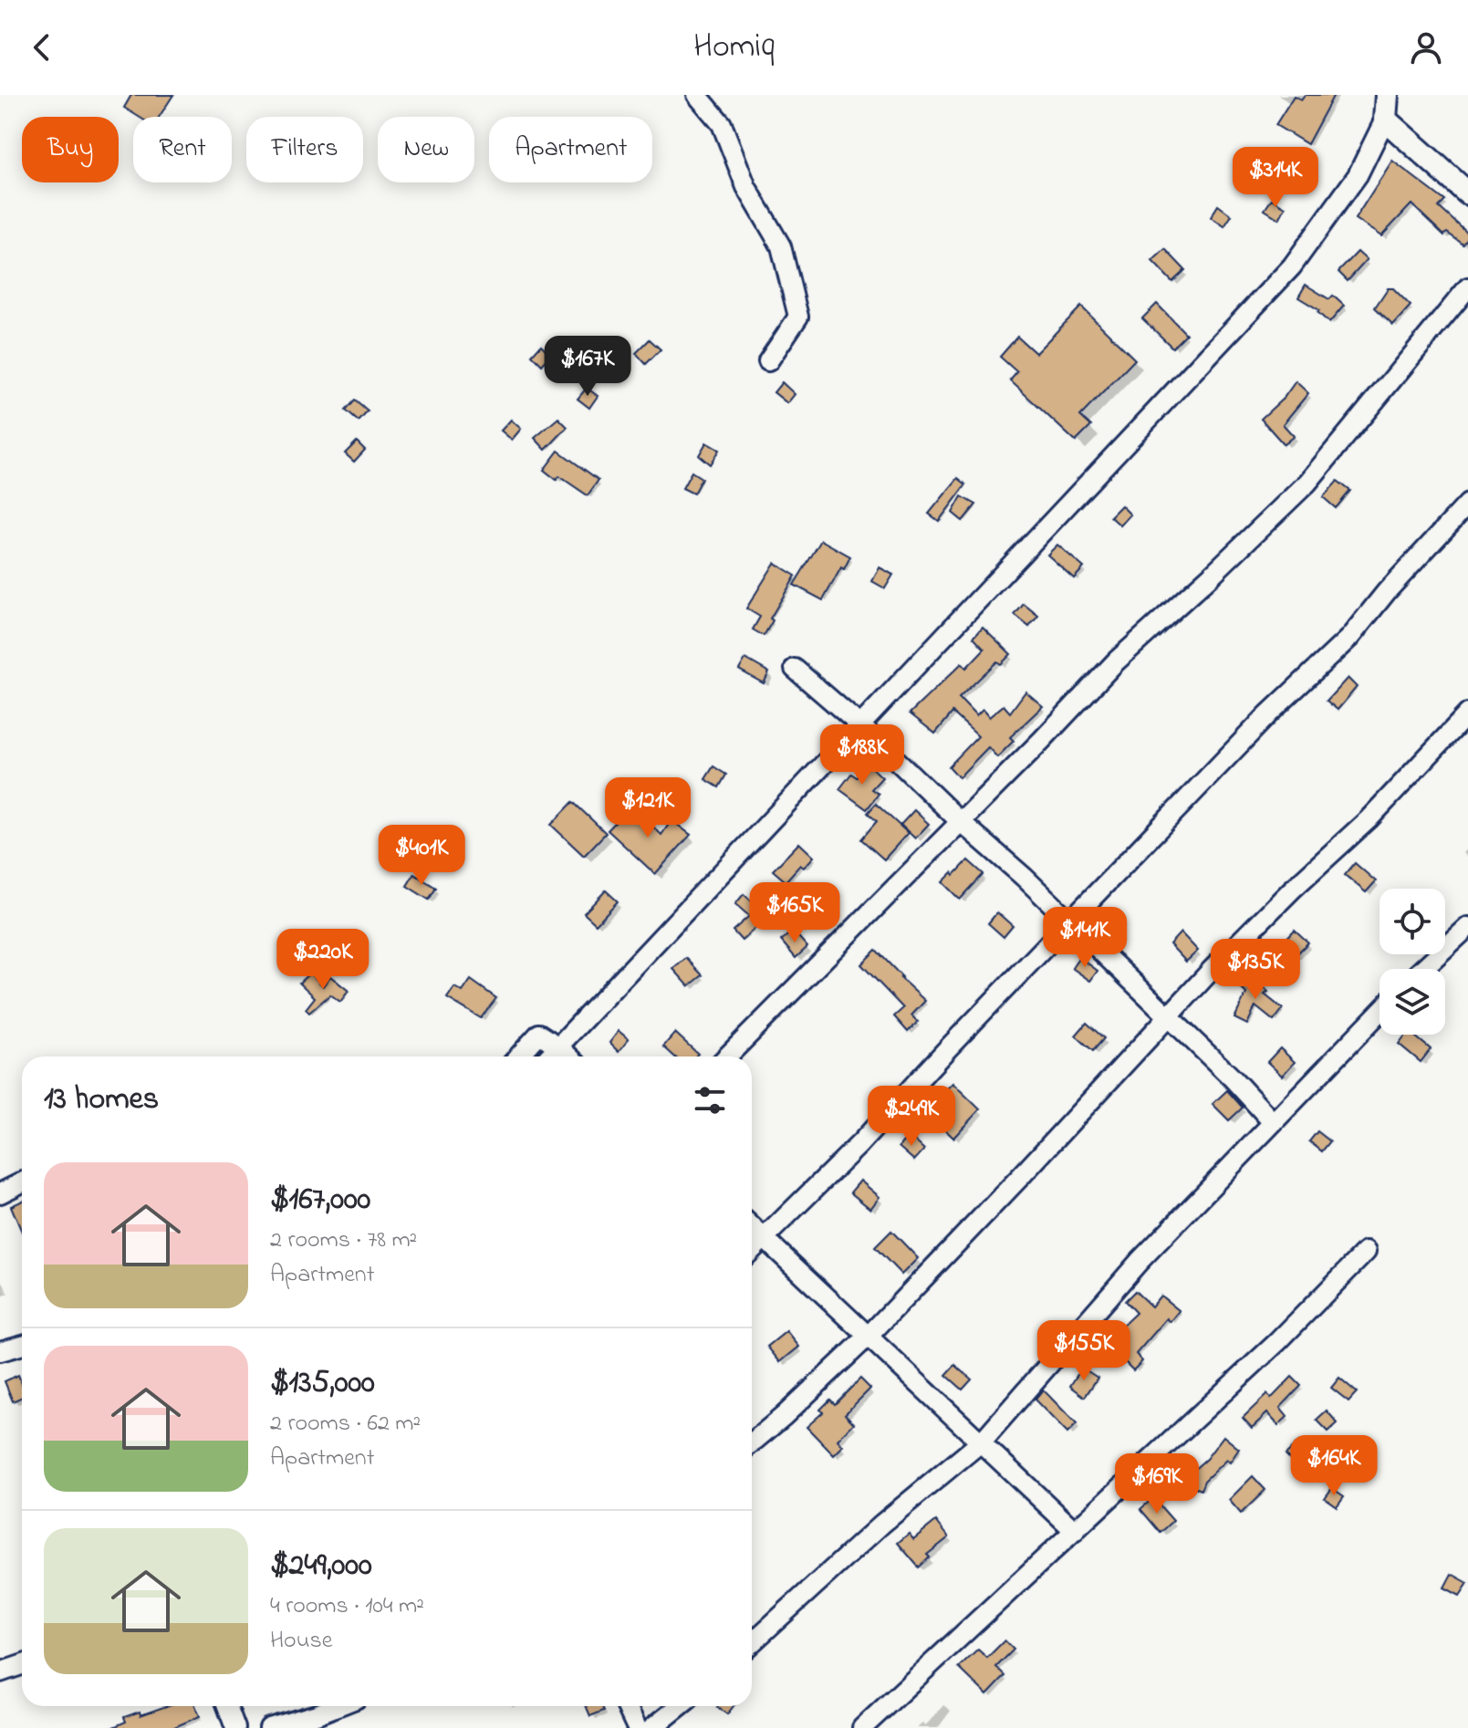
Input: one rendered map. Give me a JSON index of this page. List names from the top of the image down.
{
  "page": {
    "header": "Homiq",
    "chip": [
      "Buy",
      "Rent",
      "Filters",
      "New",
      "Apartment"
    ],
    "price": [
      "$314K",
      "$167K",
      "$188K",
      "$121K",
      "$401K",
      "$165K",
      "$141K",
      "$220K",
      "$135K",
      "$249K",
      "$155K",
      "$164K",
      "$169K"
    ],
    "heading": "13 homes",
    "list": [
      {
        "name": "$167,000",
        "note": "2 rooms · 78 m² · Apartment"
      },
      {
        "name": "$135,000",
        "note": "2 rooms · 62 m² · Apartment"
      },
      {
        "name": "$249,000",
        "note": "4 rooms · 104 m² · House"
      }
    ]
  }
}
